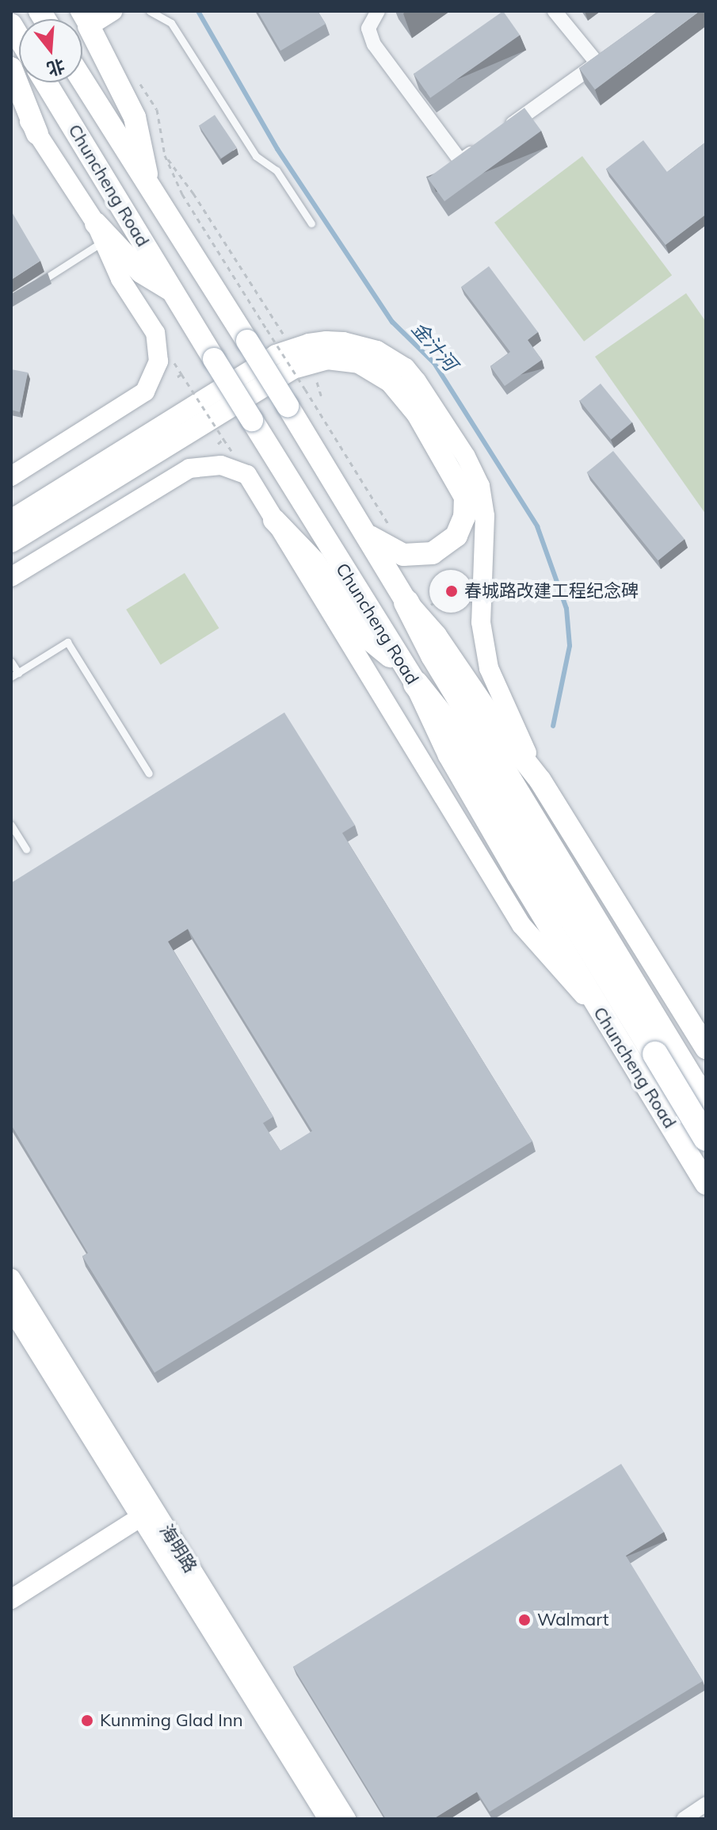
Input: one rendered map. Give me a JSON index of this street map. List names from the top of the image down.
{
  "streets": {
    "main road": ["Chuncheng Road", "海明路"]
  },
  "water": ["金汁河"],
  "places": ["春城路改建工程纪念碑", "Walmart", "Kunming Glad Inn"],
  "north": "bottom"
}
